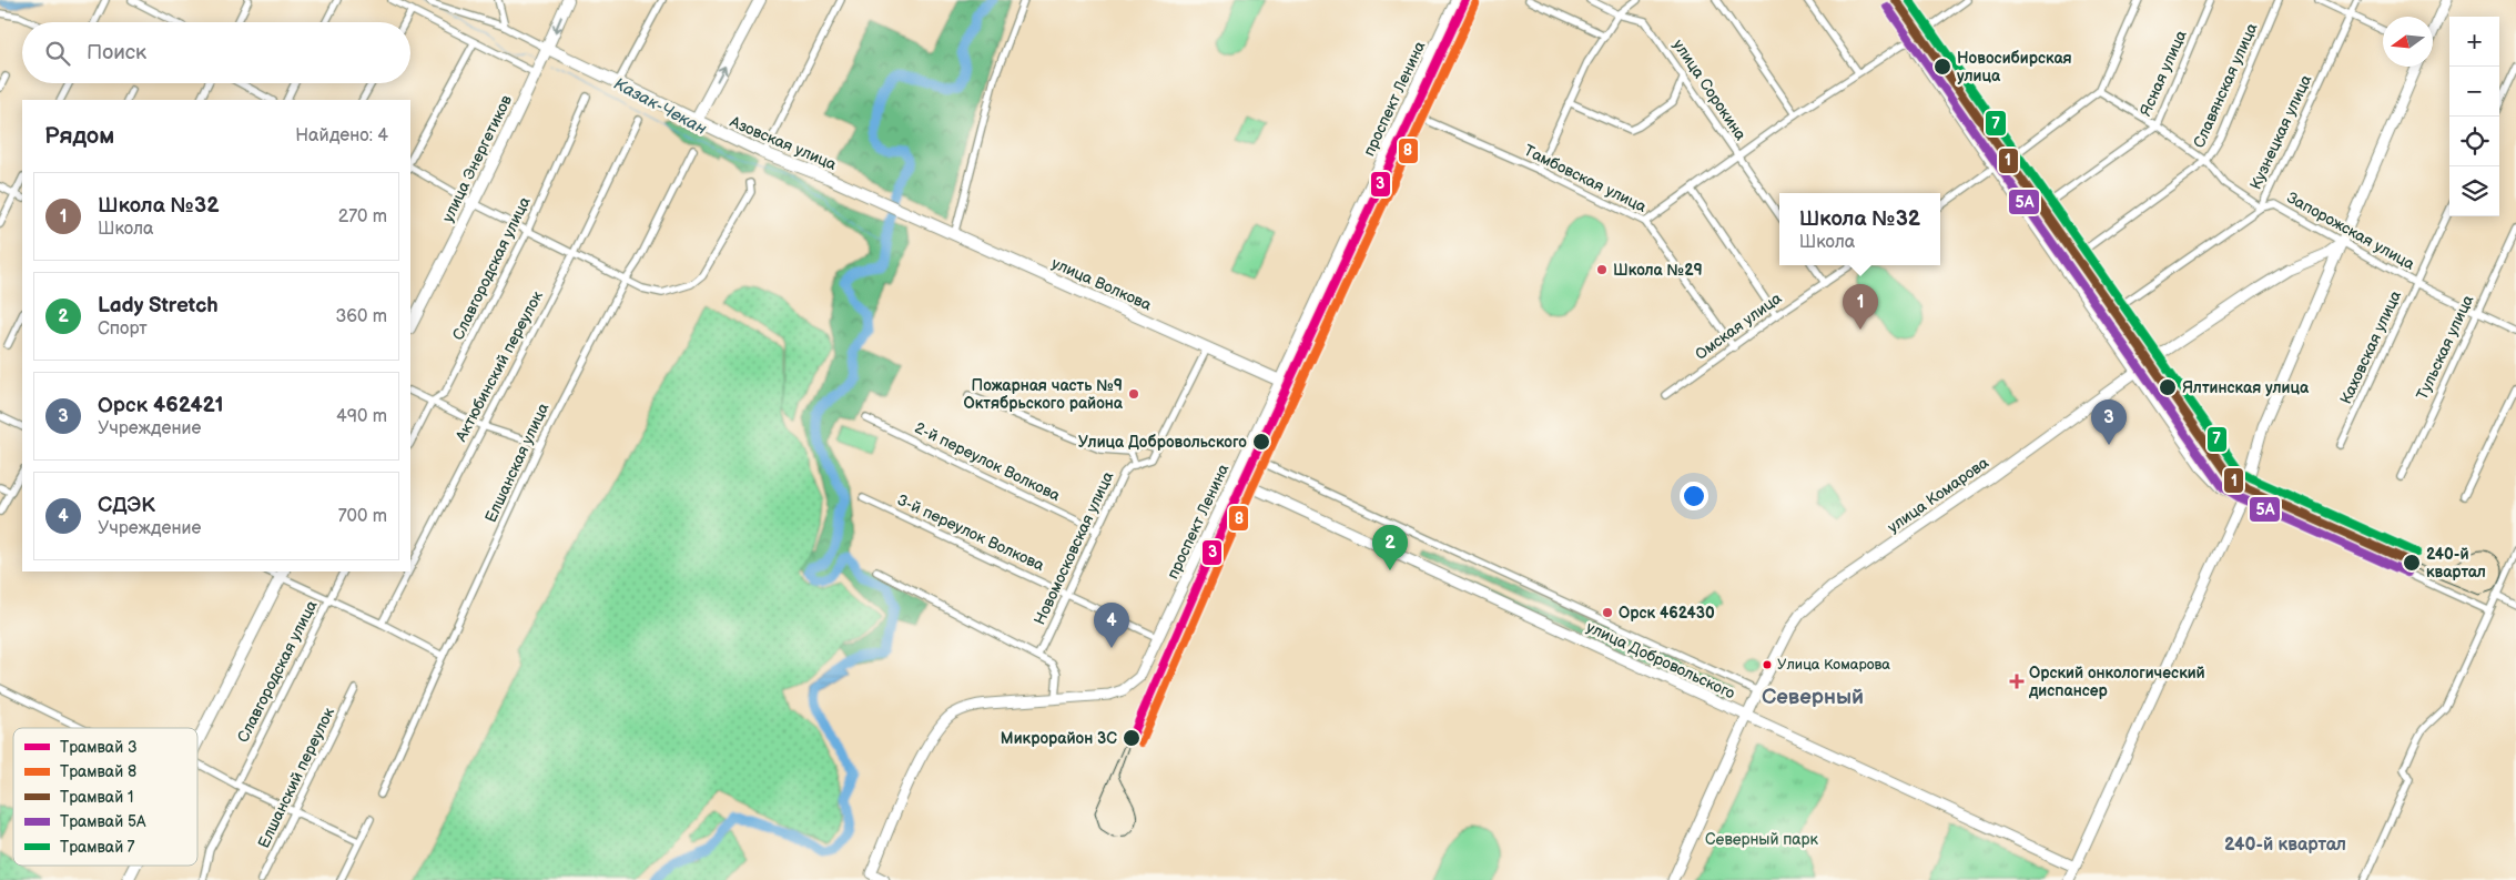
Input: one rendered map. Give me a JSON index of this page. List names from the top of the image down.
{
  "streets": {
    "main road": [
      "проспект Ленина",
      "Азовская улица",
      "улица Энергетиков",
      "улица Волкова",
      "улица Комарова",
      "улица Добровольского"
    ],
    "street": [
      "Ясная улица",
      "Славянская улица",
      "улица Сорокина",
      "Кузнецкая улица",
      "Тамбовская улица",
      "Запорожская улица",
      "Славгородская улица",
      "Омская улица",
      "Каховская улица",
      "Тульская улица",
      "Актюбинский переулок",
      "2-й переулок Волкова",
      "Елшанская улица",
      "3-й переулок Волкова",
      "Новомосковская улица",
      "Елшанский переулок"
    ]
  },
  "crossings": [
    ["Ясная улица", "Запорожская улица"],
    ["Славянская улица", "Запорожская улица"],
    ["проспект Ленина", "Тамбовская улица"],
    ["проспект Ленина", "улица Волкова"],
    ["проспект Ленина", "3-й переулок Волкова"],
    ["проспект Ленина", "улица Добровольского"],
    ["Кузнецкая улица", "Запорожская улица"],
    ["Азовская улица", "улица Энергетиков"],
    ["Азовская улица", "улица Волкова"],
    ["Тамбовская улица", "Омская улица"],
    ["Запорожская улица", "Каховская улица"],
    ["Запорожская улица", "Тульская улица"],
    ["Запорожская улица", "улица Комарова"],
    ["улица Волкова", "Новомосковская улица"],
    ["2-й переулок Волкова", "Новомосковская улица"],
    ["улица Комарова", "улица Добровольского"],
    ["3-й переулок Волкова", "Новомосковская улица"]
  ],
  "districts": ["Северный", "240-й квартал"],
  "water": ["Казак-Чекан"],
  "parks": ["Северный парк"],
  "places": {
    "other": [
      "Новосибирская улица",
      "Школа №29",
      "Ялтинская улица",
      "Пожарная часть №9 Октябрьского района",
      "Улица Добровольского",
      "240-й квартал",
      "Орск 462430",
      "Улица Комарова",
      "Микрорайон 3С"
    ],
    "health": ["Орский онкологический диспансер"]
  },
  "lines": [
    "tram line 3",
    "tram line 1",
    "tram line 7",
    "tram line 8",
    "tram line 5А"
  ],
  "legend": [
    "Трамвай 3",
    "Трамвай 8",
    "Трамвай 1",
    "Трамвай 5А",
    "Трамвай 7"
  ],
  "north": "left",
  "page": {
    "map_buttons": ["+", "−"],
    "search": "Поиск",
    "heading": ["Рядом", "Найдено: 4"],
    "list": [
      {
        "mark": "1",
        "name": "Школа №32",
        "note": "Школа",
        "value": "270 m"
      },
      {
        "mark": "2",
        "name": "Lady Stretch",
        "note": "Спорт",
        "value": "360 m"
      },
      {
        "mark": "3",
        "name": "Орск 462421",
        "note": "Учреждение",
        "value": "490 m"
      },
      {
        "mark": "4",
        "name": "СДЭК",
        "note": "Учреждение",
        "value": "700 m"
      }
    ],
    "popup": ["Школа №32", "Школа"],
    "pins": [
      "1",
      "3",
      "2",
      "4"
    ]
  }
}
